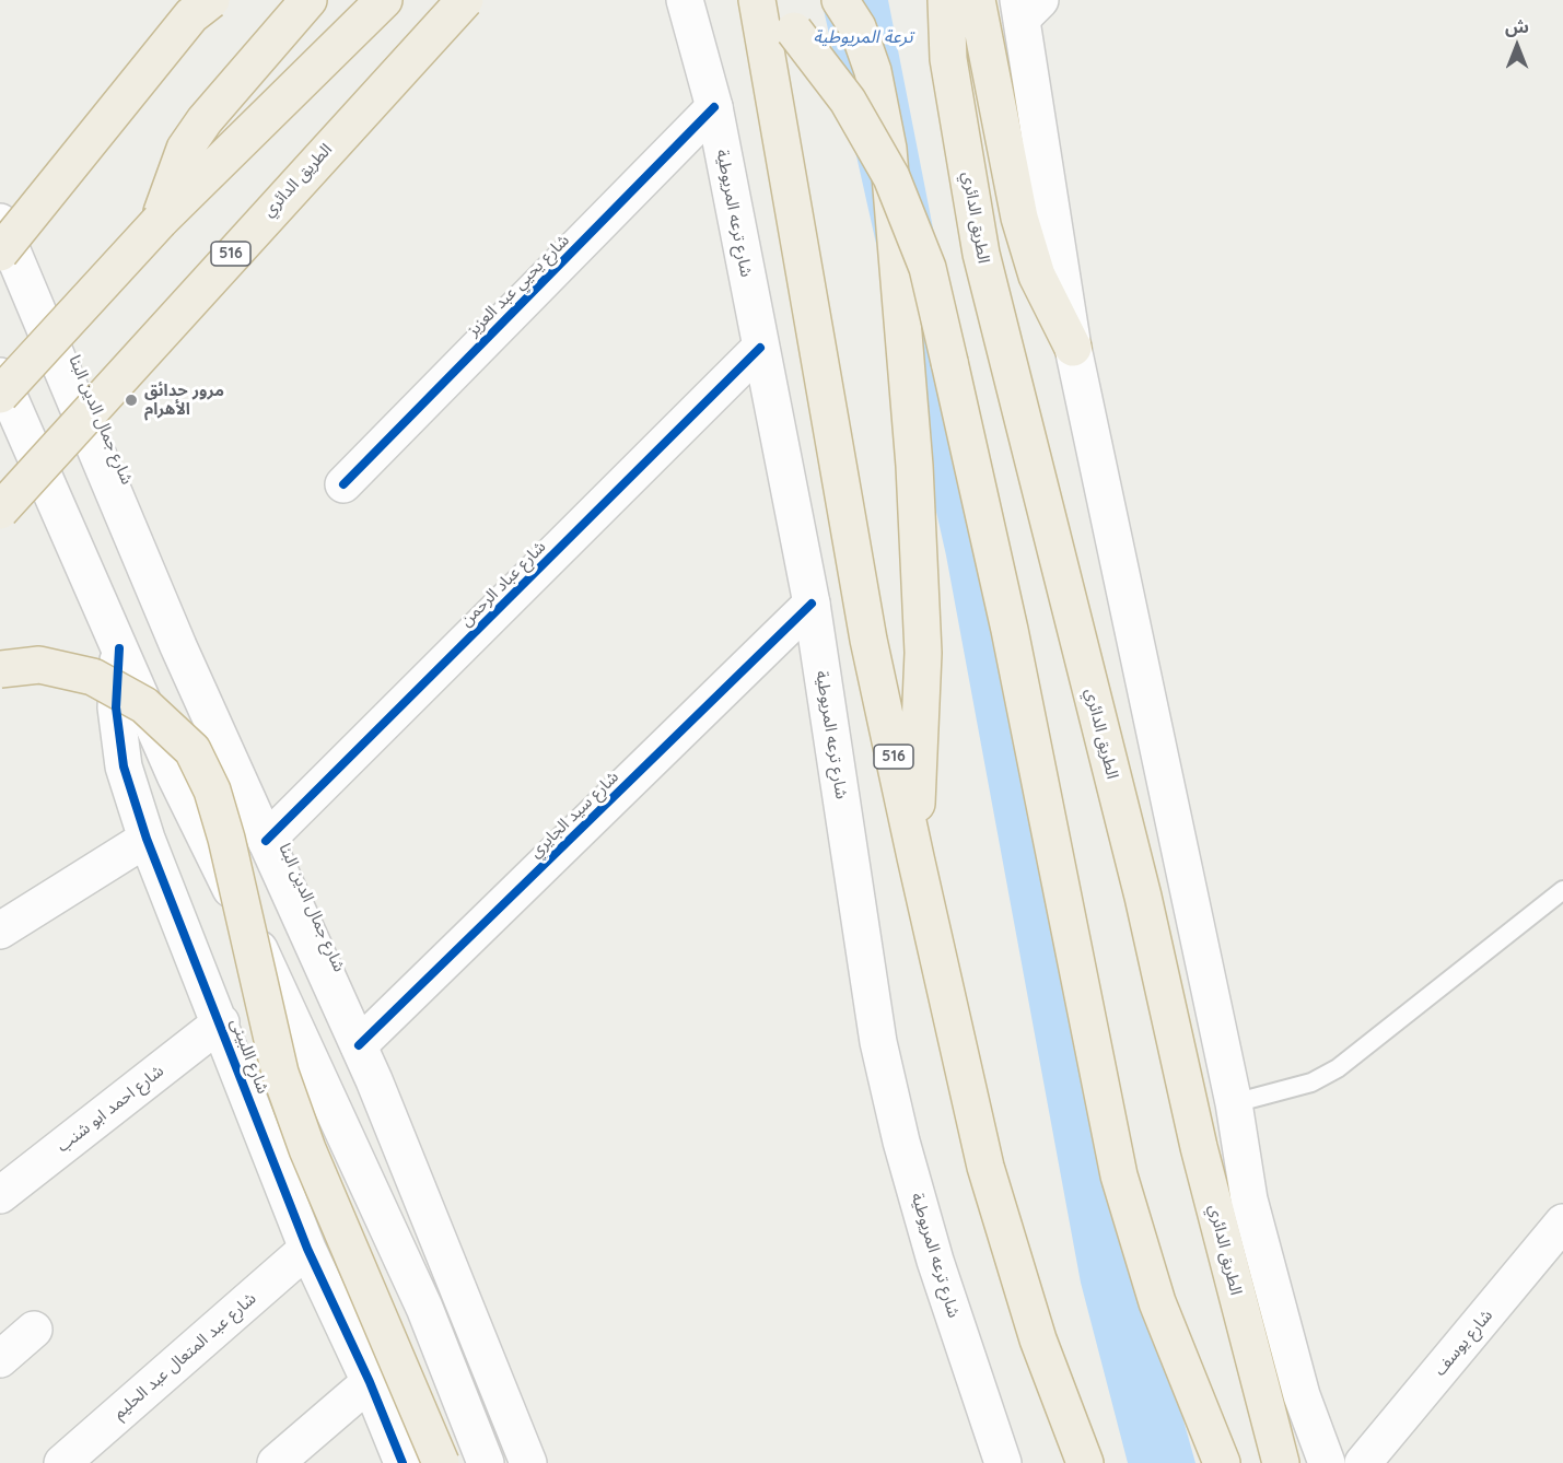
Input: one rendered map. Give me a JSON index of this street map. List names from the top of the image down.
{
  "streets": {
    "highway": ["الطريق الدائري", "516"],
    "main road": [
      "شارع ترعه المريوطية",
      "شارع يحيي عبد العزيز",
      "شارع جمال الدين البنا",
      "شارع عباد الرحمن",
      "شارع سيد الجايري",
      "شارع اللبينى",
      "شارع احمد ابو شنب",
      "شارع يوسف",
      "شارع عبد المتعال عبد الحليم"
    ]
  },
  "crossings": [
    ["شارع ترعه المريوطية", "شارع يحيي عبد العزيز"],
    ["شارع ترعه المريوطية", "شارع عباد الرحمن"],
    ["شارع ترعه المريوطية", "شارع سيد الجايري"],
    ["شارع جمال الدين البنا", "شارع عباد الرحمن"],
    ["شارع جمال الدين البنا", "شارع سيد الجايري"],
    ["شارع اللبينى", "شارع احمد ابو شنب"],
    ["شارع اللبينى", "شارع عبد المتعال عبد الحليم"]
  ],
  "water": ["ترعة المريوطية"],
  "places": ["مرور حدائق الأهرام"],
  "north": "top"
}
